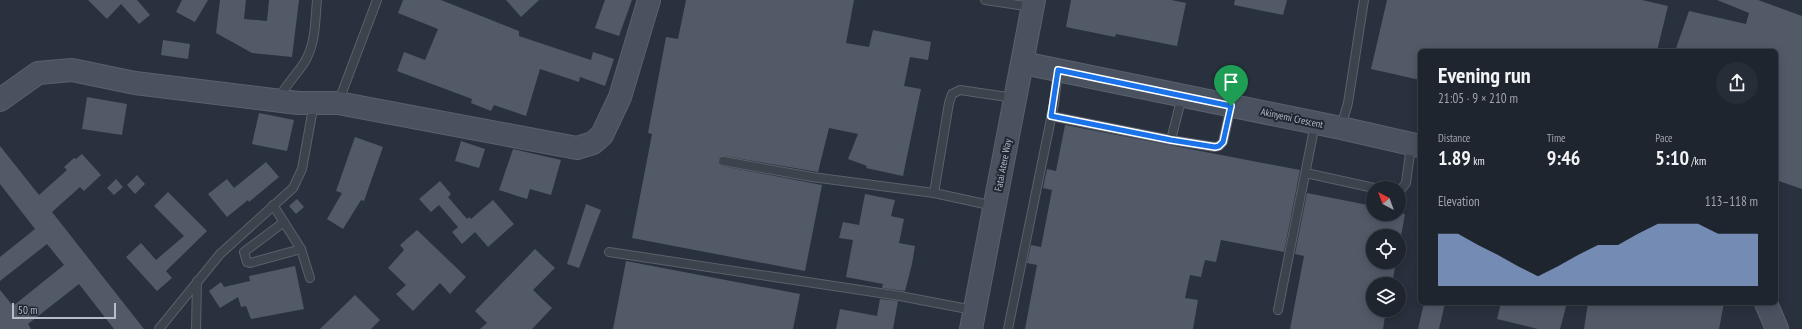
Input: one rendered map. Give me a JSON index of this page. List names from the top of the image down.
{
  "streets": {
    "street": ["Akinyemi Crescent", "Fatai Atere Way"]
  },
  "crossings": [
    ["Akinyemi Crescent", "Fatai Atere Way"]
  ],
  "scale_bar": "50 m",
  "north": "top left",
  "page": {
    "heading": ["Evening run", "21:05 · 9 × 210 m"],
    "stats": [
      ["Distance", "1.89 km"],
      ["Time", "9:46"],
      ["Pace", "5:10 /km"]
    ],
    "chart": ["Elevation", "113–118 m"],
    "scale": "50 m"
  }
}
